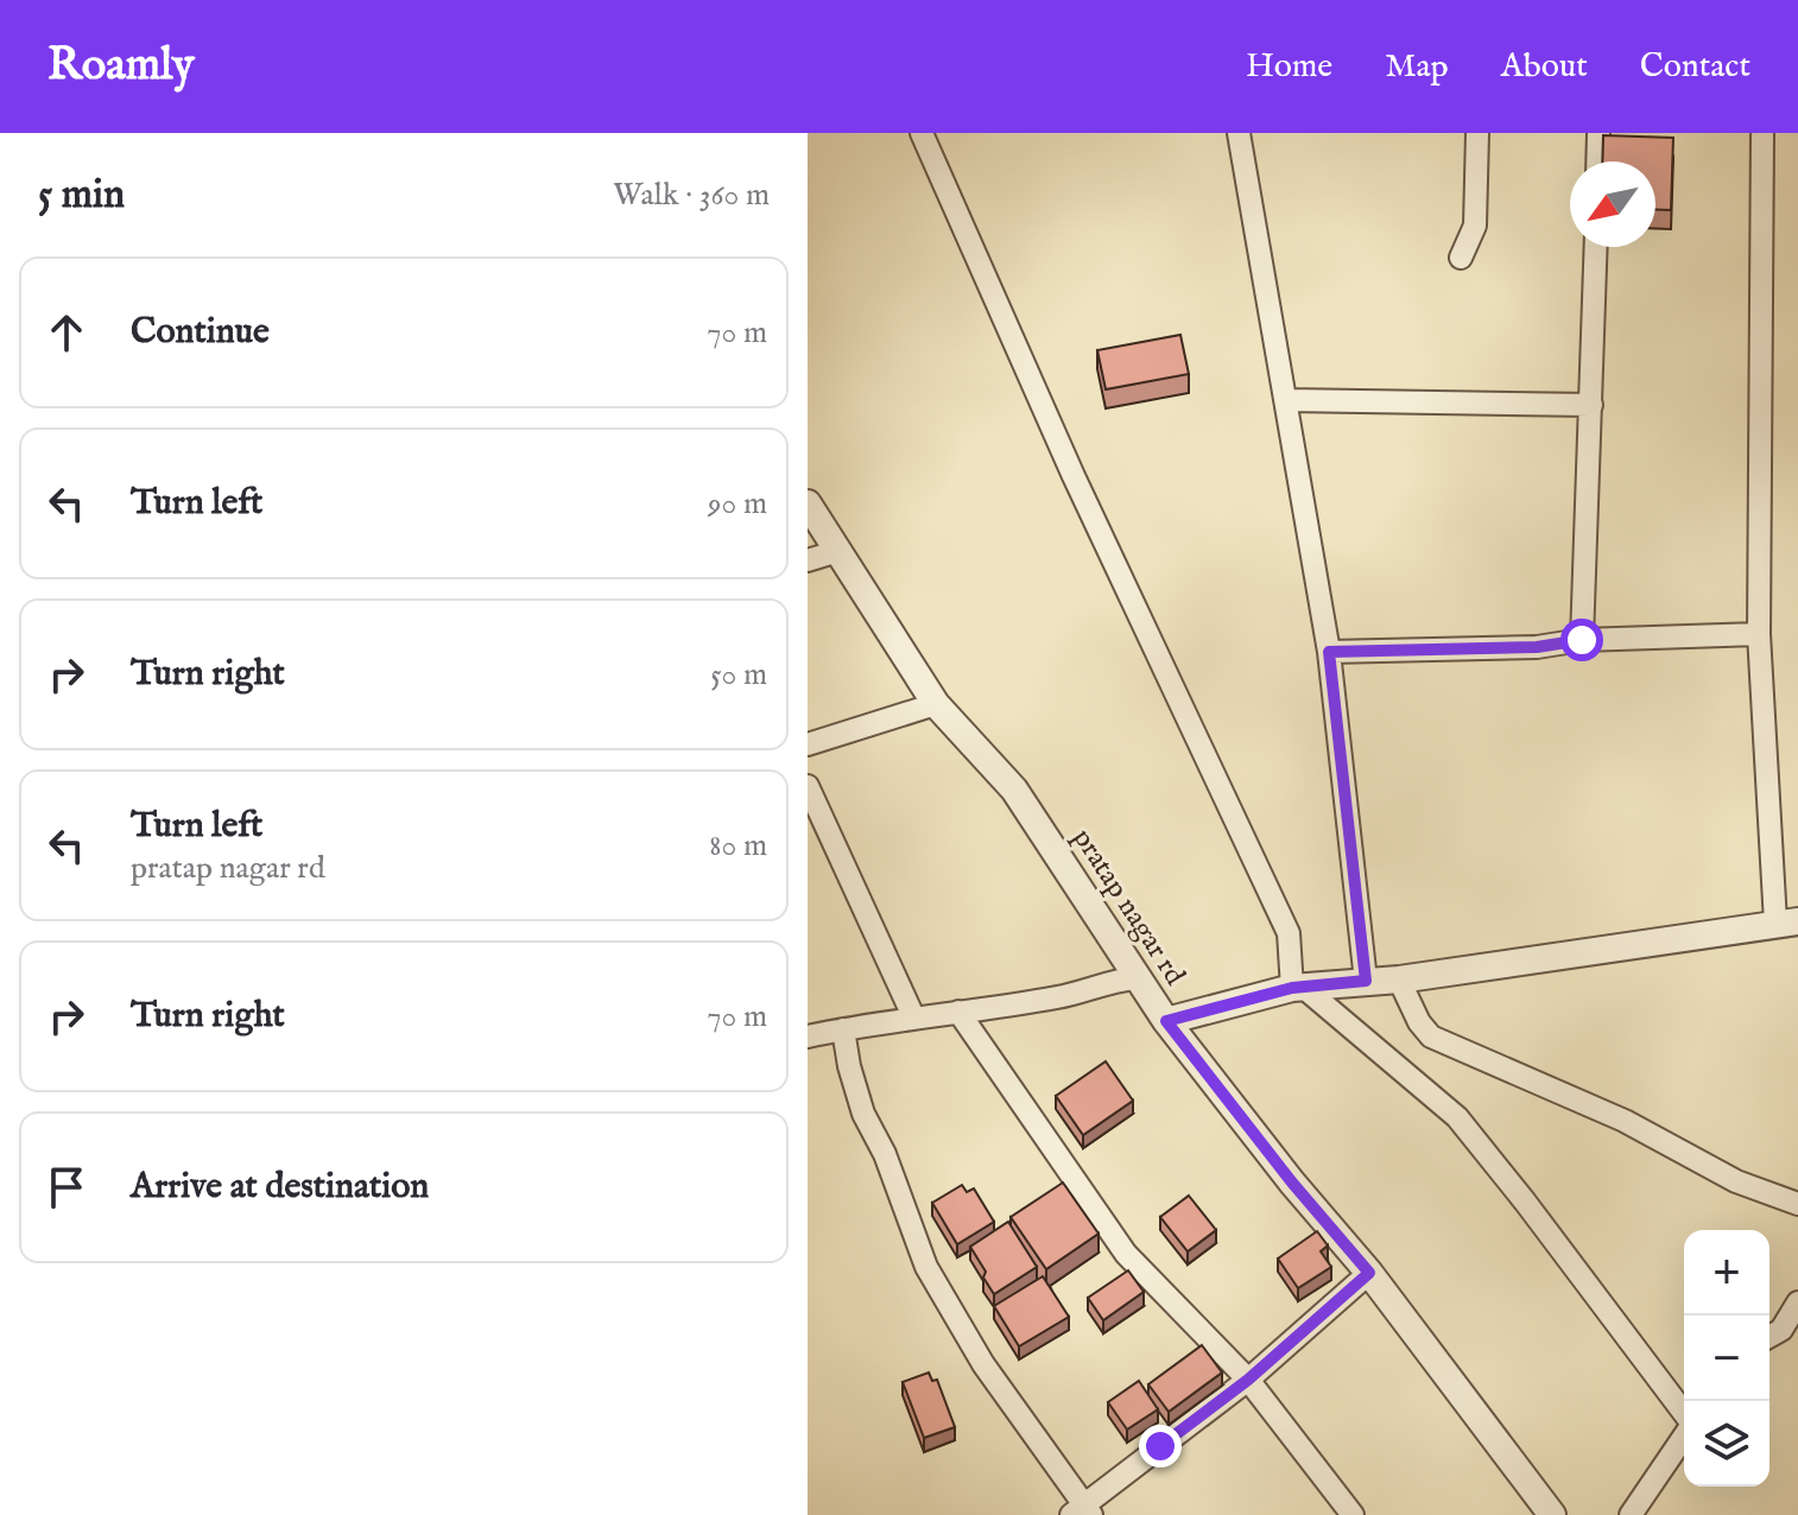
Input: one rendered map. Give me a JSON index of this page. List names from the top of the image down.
{
  "streets": {
    "street": ["pratap nagar rd"]
  },
  "north": "bottom left",
  "page": {
    "header": "Roamly",
    "nav": [
      "Home",
      "Map",
      "About",
      "Contact"
    ],
    "heading": ["5 min", "Walk · 360 m"],
    "list": [
      ["Continue", "70 m"],
      ["Turn left", "90 m"],
      ["Turn right", "50 m"],
      ["Turn left", "pratap nagar rd", "80 m"],
      ["Turn right", "70 m"],
      "Arrive at destination"
    ],
    "map_buttons": ["+", "−"]
  }
}
